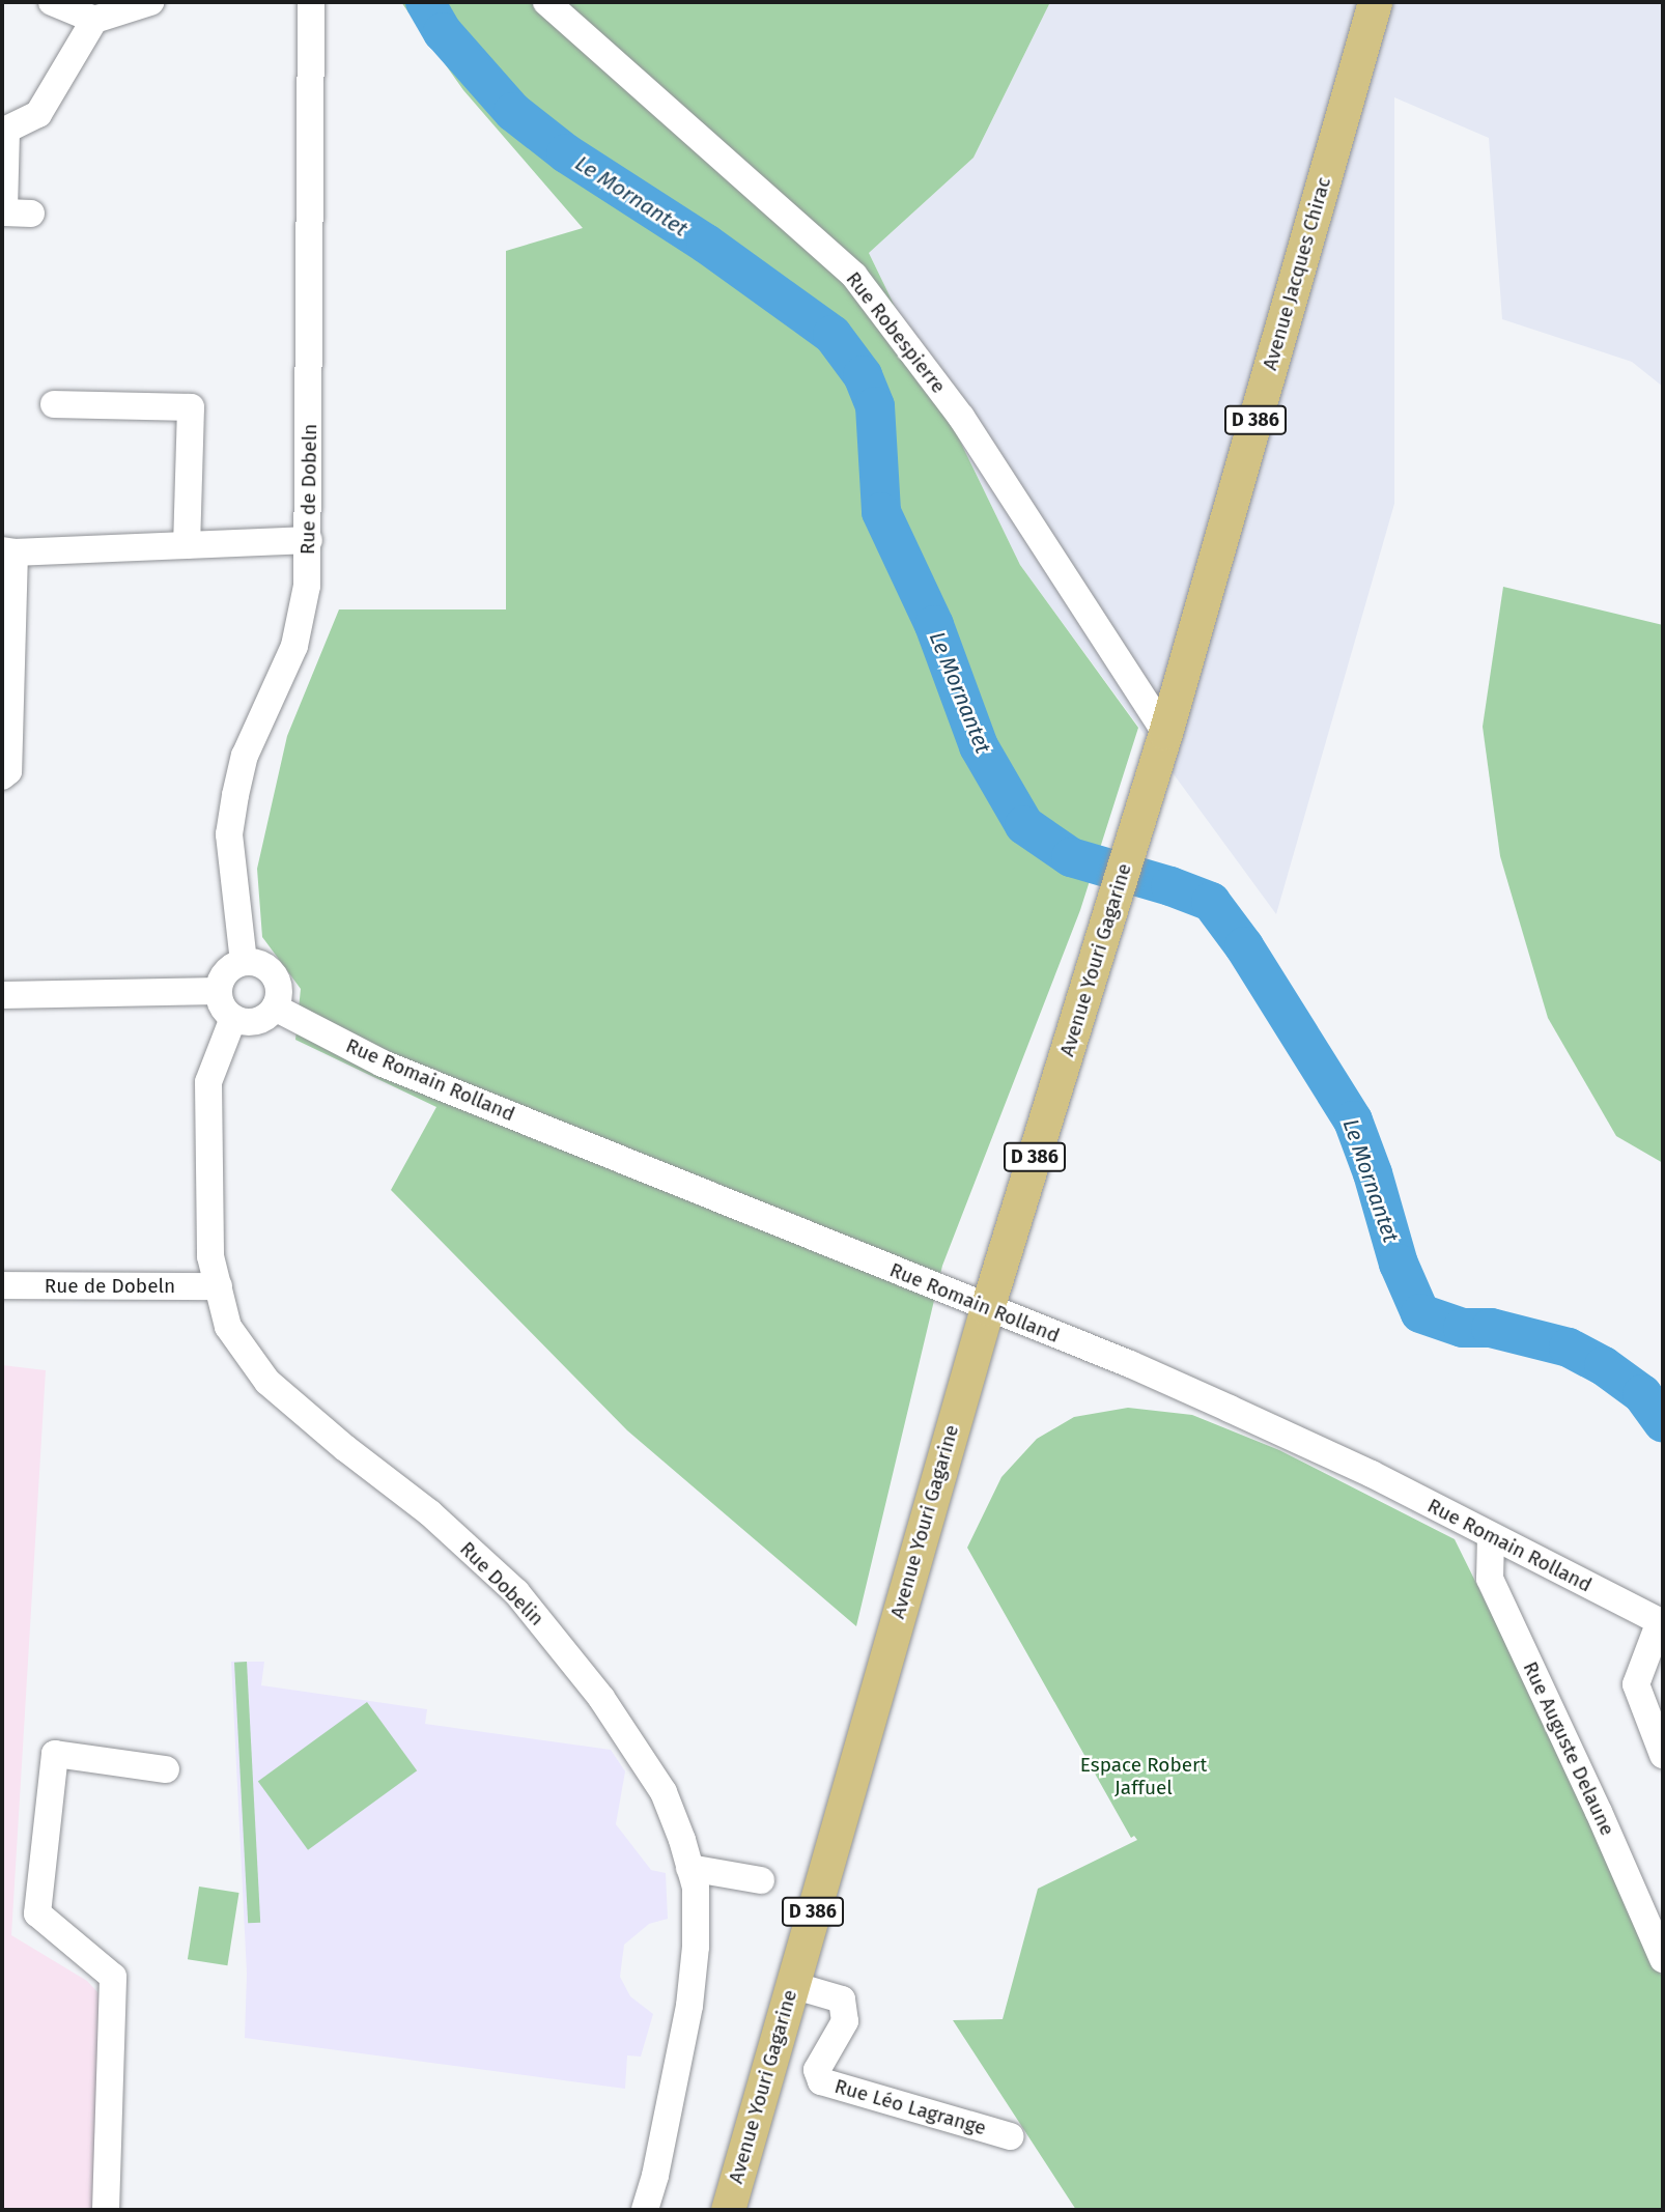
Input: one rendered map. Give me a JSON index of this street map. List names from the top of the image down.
{
  "streets": {
    "main road": ["Avenue Jacques Chirac", "D 386", "Avenue Youri Gagarine"],
    "street": [
      "Rue Robespierre",
      "Rue de Dobeln",
      "Rue Romain Rolland",
      "Rue Dobelin",
      "Rue Auguste Delaune",
      "Rue Léo Lagrange"
    ]
  },
  "crossings": [
    ["Avenue Jacques Chirac", "Rue Robespierre"],
    ["Avenue Jacques Chirac", "Avenue Youri Gagarine"],
    ["Rue de Dobeln", "Rue Romain Rolland"],
    ["Rue de Dobeln", "Rue Dobelin"],
    ["Avenue Youri Gagarine", "Rue Romain Rolland"],
    ["Avenue Youri Gagarine", "Rue Léo Lagrange"],
    ["Rue Romain Rolland", "Rue Dobelin"],
    ["Rue Romain Rolland", "Rue Auguste Delaune"]
  ],
  "water": ["Le Mornantet"],
  "parks": ["Espace Robert Jaffuel"]
}
